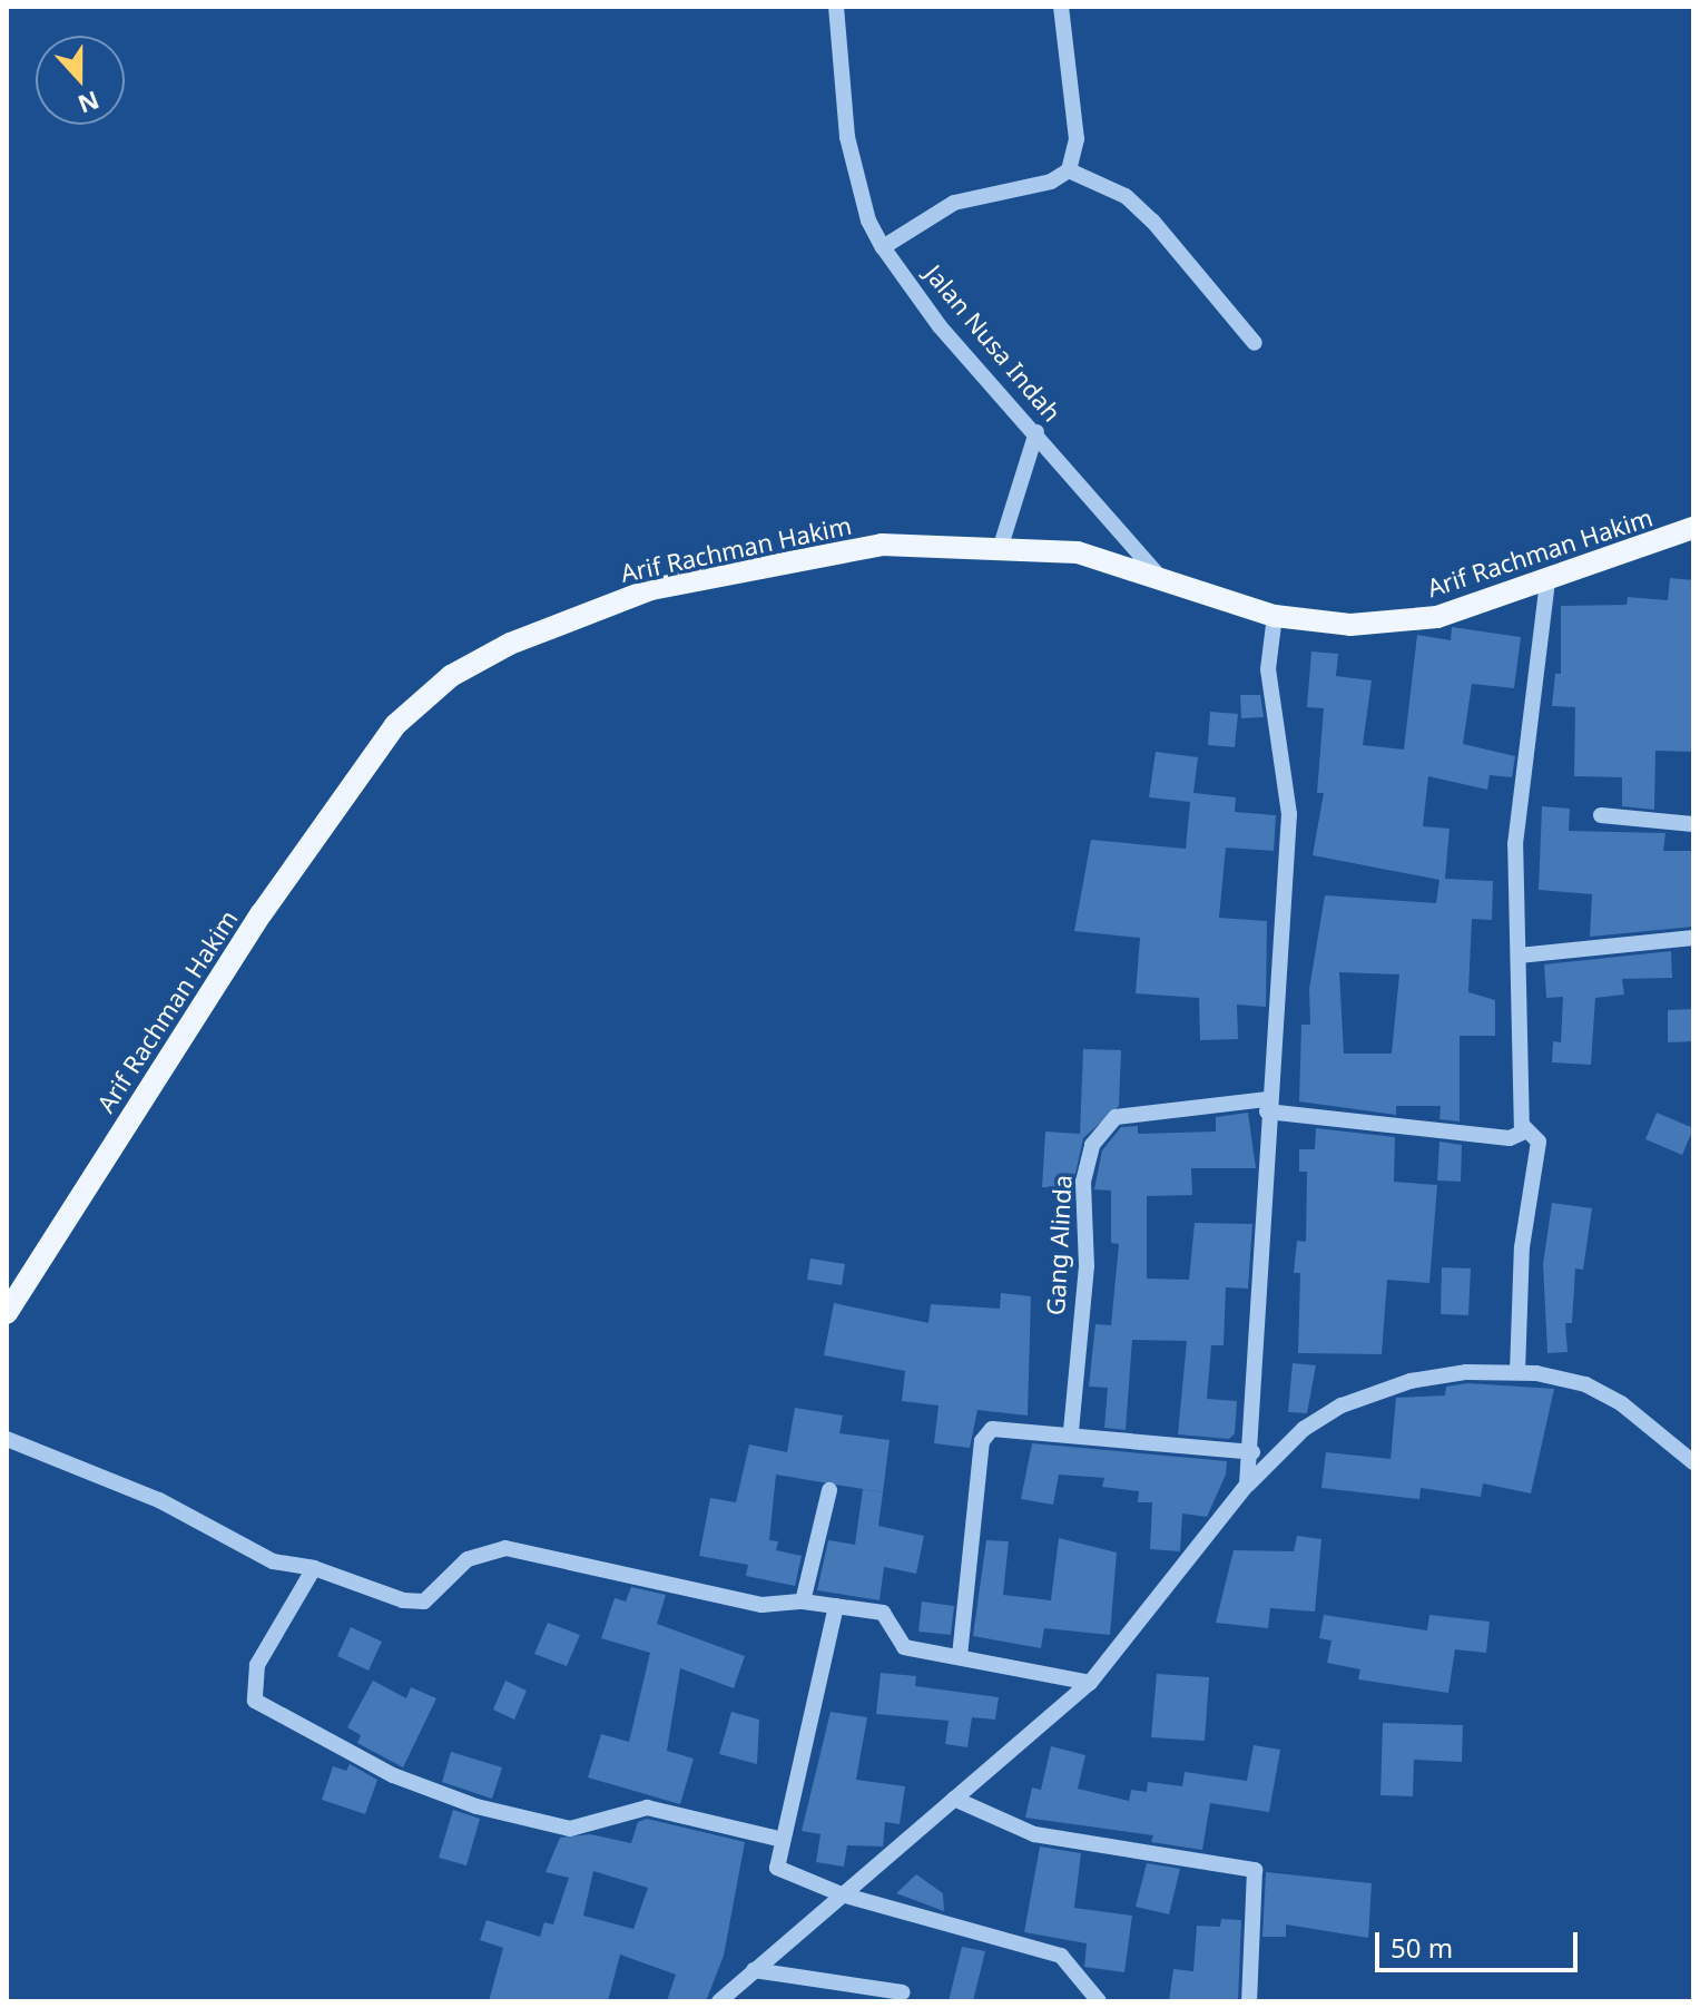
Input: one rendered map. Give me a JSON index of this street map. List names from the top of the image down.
{
  "streets": {
    "main road": ["Arif Rachman Hakim"],
    "street": ["Jalan Nusa Indah", "Gang Alinda"]
  },
  "crossings": [
    ["Jalan Nusa Indah", "Arif Rachman Hakim"]
  ],
  "scale_bar": "50 m",
  "north": "bottom"
}
